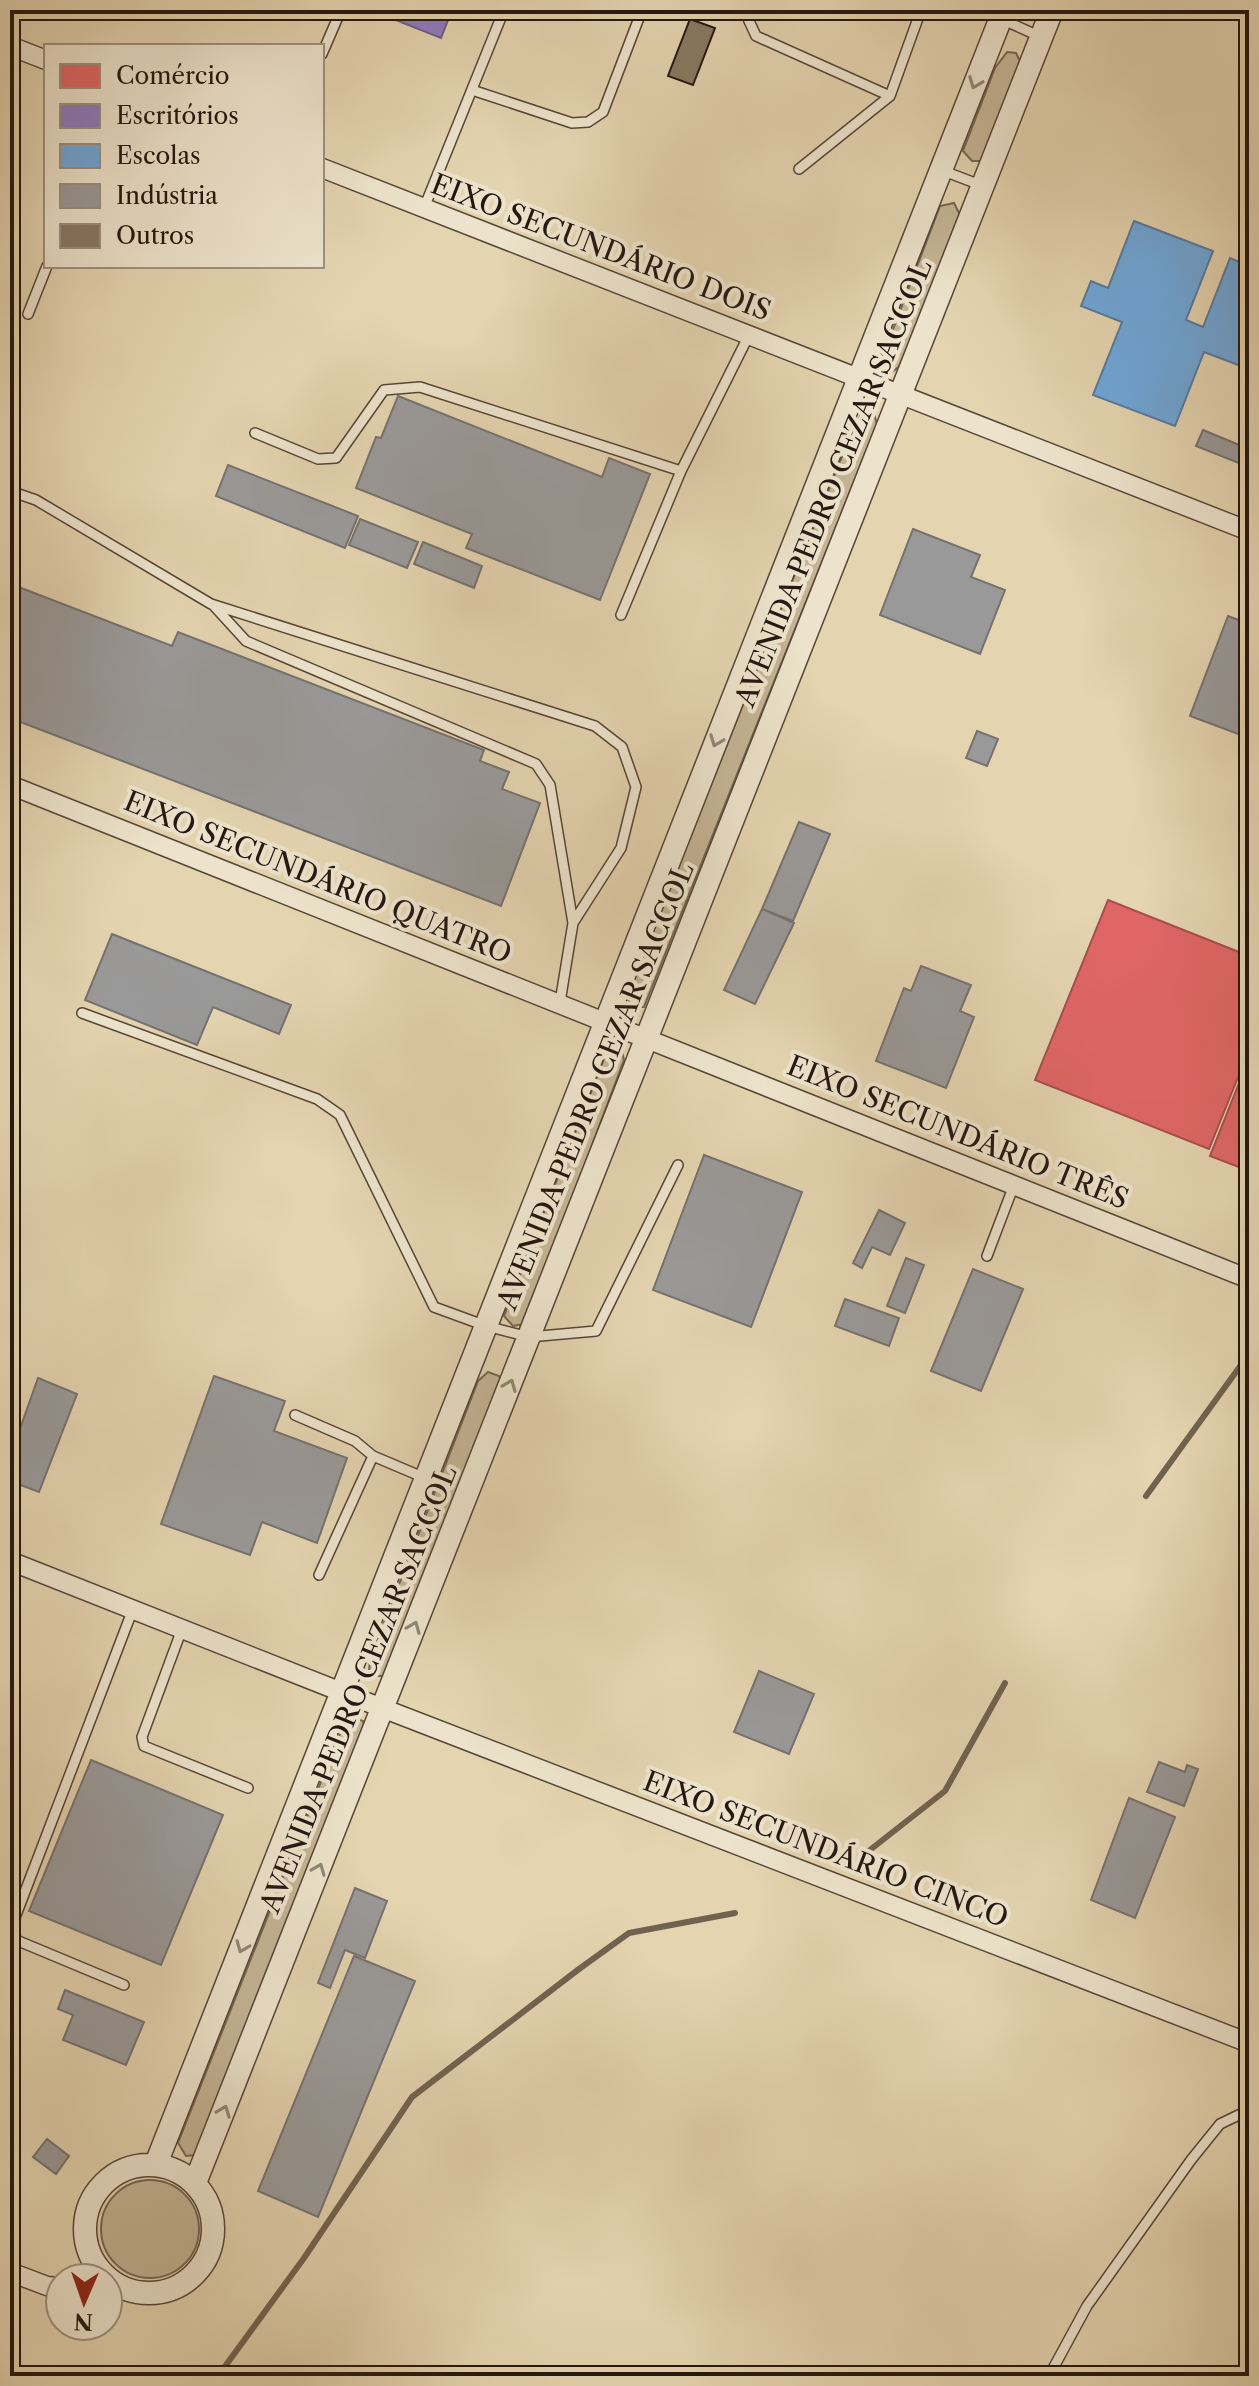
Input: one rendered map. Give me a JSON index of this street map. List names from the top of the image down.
{
  "streets": {
    "street": [
      "EIXO SECUNDÁRIO DOIS",
      "AVENIDA PEDRO CEZAR SACCOL",
      "EIXO SECUNDÁRIO QUATRO",
      "EIXO SECUNDÁRIO TRÊS",
      "EIXO SECUNDÁRIO CINCO"
    ]
  },
  "crossings": [
    ["EIXO SECUNDÁRIO DOIS", "AVENIDA PEDRO CEZAR SACCOL"],
    ["AVENIDA PEDRO CEZAR SACCOL", "EIXO SECUNDÁRIO QUATRO"],
    ["AVENIDA PEDRO CEZAR SACCOL", "EIXO SECUNDÁRIO TRÊS"],
    ["AVENIDA PEDRO CEZAR SACCOL", "EIXO SECUNDÁRIO CINCO"],
    ["EIXO SECUNDÁRIO QUATRO", "EIXO SECUNDÁRIO TRÊS"]
  ],
  "legend": [
    "Comércio",
    "Escritórios",
    "Escolas",
    "Indústria",
    "Outros"
  ],
  "north": "bottom"
}
